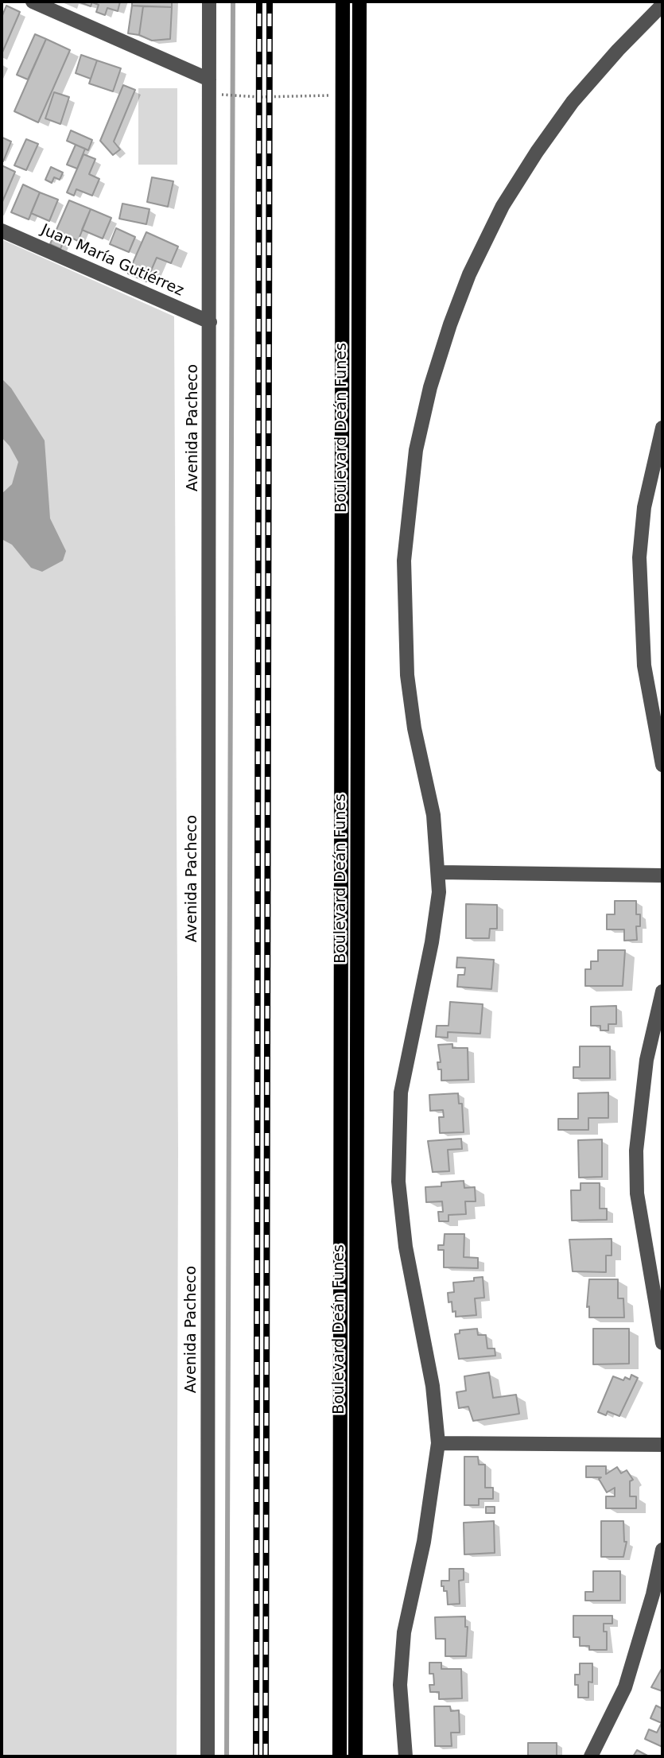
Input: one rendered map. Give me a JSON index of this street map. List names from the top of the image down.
{
  "streets": {
    "main road": ["Boulevard Deán Funes"],
    "street": ["Juan María Gutiérrez", "Avenida Pacheco"]
  },
  "crossings": [
    ["Juan María Gutiérrez", "Avenida Pacheco"]
  ]
}
